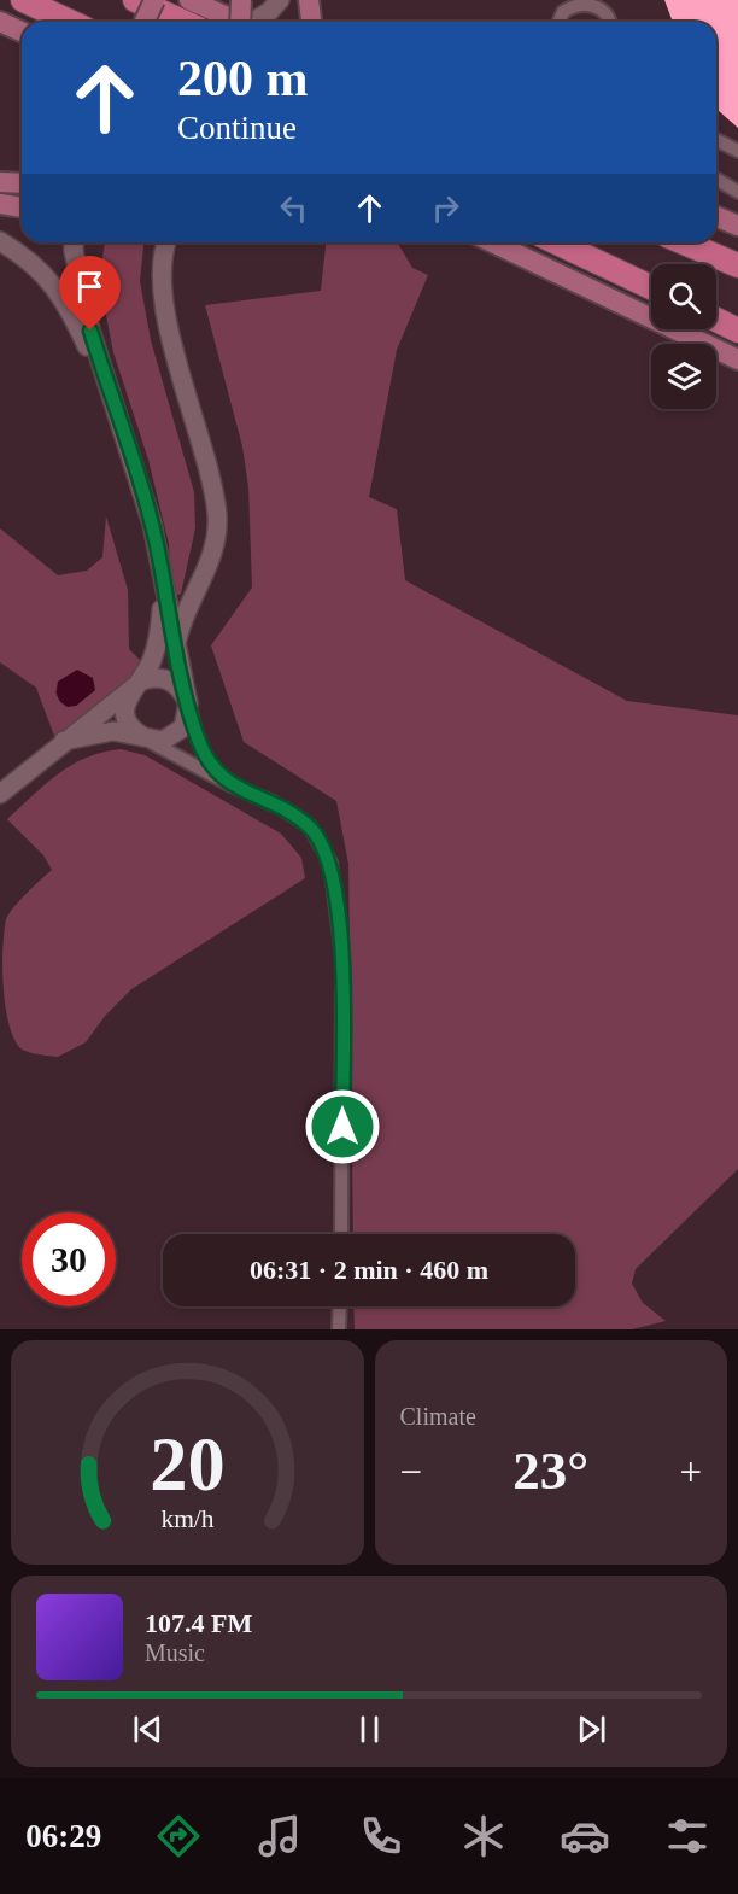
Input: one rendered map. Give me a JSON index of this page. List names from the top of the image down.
{
  "page": {
    "turn": ["200 m", "Continue"],
    "limit": "30",
    "trip": "06:31 · 2 min · 460 m",
    "tile": "Climate",
    "heat": ["−", "23°", "+"],
    "song": ["107.4 FM", "Music"],
    "tabs": "06:29",
    "gauge": ["20", "km/h"]
  }
}
